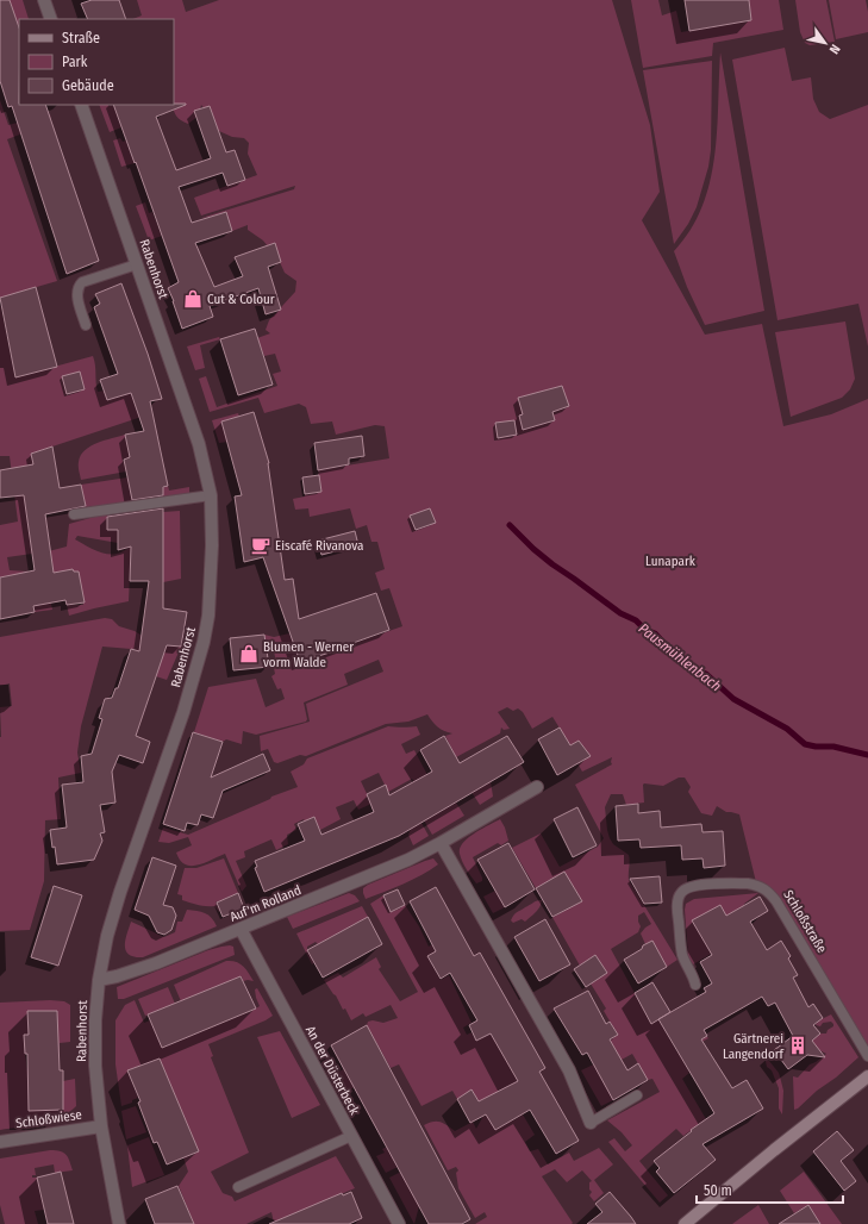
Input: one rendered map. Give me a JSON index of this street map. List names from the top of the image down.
{
  "streets": {
    "street": [
      "Rabenhorst",
      "Auf'm Rolland",
      "An der Düsterbeck",
      "Schloßwiese"
    ],
    "lane": ["Schloßstraße"]
  },
  "crossings": [
    ["Rabenhorst", "Auf'm Rolland"],
    ["Rabenhorst", "Schloßwiese"],
    ["Auf'm Rolland", "An der Düsterbeck"]
  ],
  "water": ["Pausmühlenbach"],
  "parks": ["Lunapark"],
  "places": {
    "shop": ["Cut & Colour", "Blumen - Werner vorm Walde"],
    "cafe": ["Eiscafé Rivanova"],
    "building": ["Gärtnerei Langendorf"]
  },
  "legend": ["Straße", "Park", "Gebäude"],
  "scale_bar": "50 m",
  "north": "bottom right"
}
